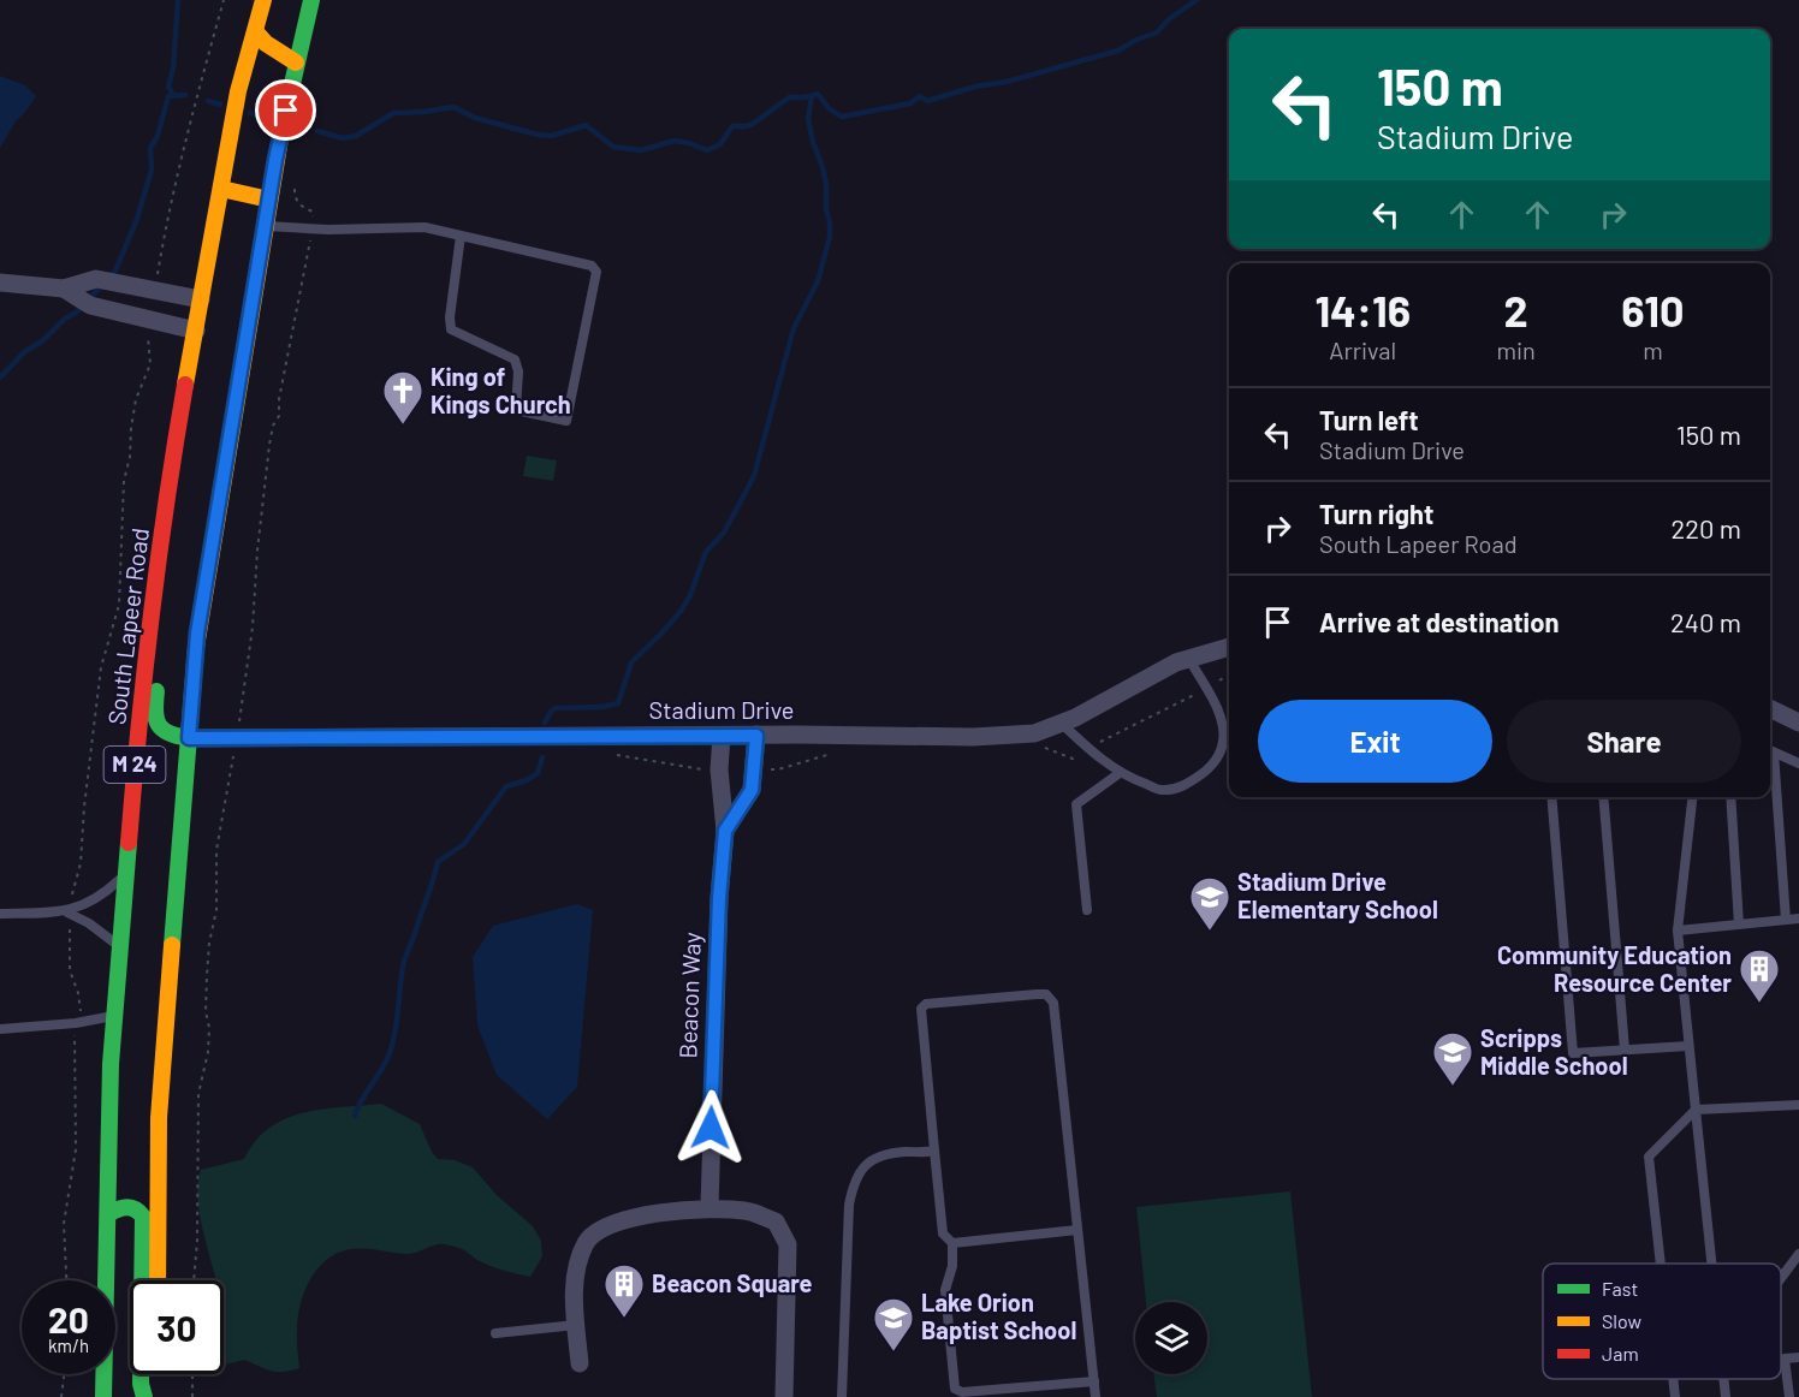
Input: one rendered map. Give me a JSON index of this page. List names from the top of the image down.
{
  "streets": {
    "main road": ["South Lapeer Road", "M 24"],
    "street": ["Stadium Drive", "Beacon Way"]
  },
  "crossings": [
    ["Stadium Drive", "M 24"],
    ["Stadium Drive", "Beacon Way"]
  ],
  "places": {
    "church": ["King of Kings Church"],
    "school or university": ["Stadium Drive Elementary School", "Scripps Middle School", "Lake Orion Baptist School"],
    "building": ["Community Education Resource Center", "Beacon Square"]
  },
  "legend": ["Fast", "Slow", "Jam"],
  "page": {
    "turn": ["150 m", "Stadium Drive"],
    "eta": [
      "14:16",
      "Arrival",
      "2",
      "min",
      "610",
      "m"
    ],
    "list": [
      {
        "name": "Turn left",
        "note": "Stadium Drive",
        "value": "150 m"
      },
      {
        "name": "Turn right",
        "note": "South Lapeer Road",
        "value": "220 m"
      },
      {
        "name": "Arrive at destination",
        "value": "240 m"
      }
    ],
    "buttons": ["Exit", "Share"],
    "speed": "20 km/h",
    "limit": "30"
  }
}
